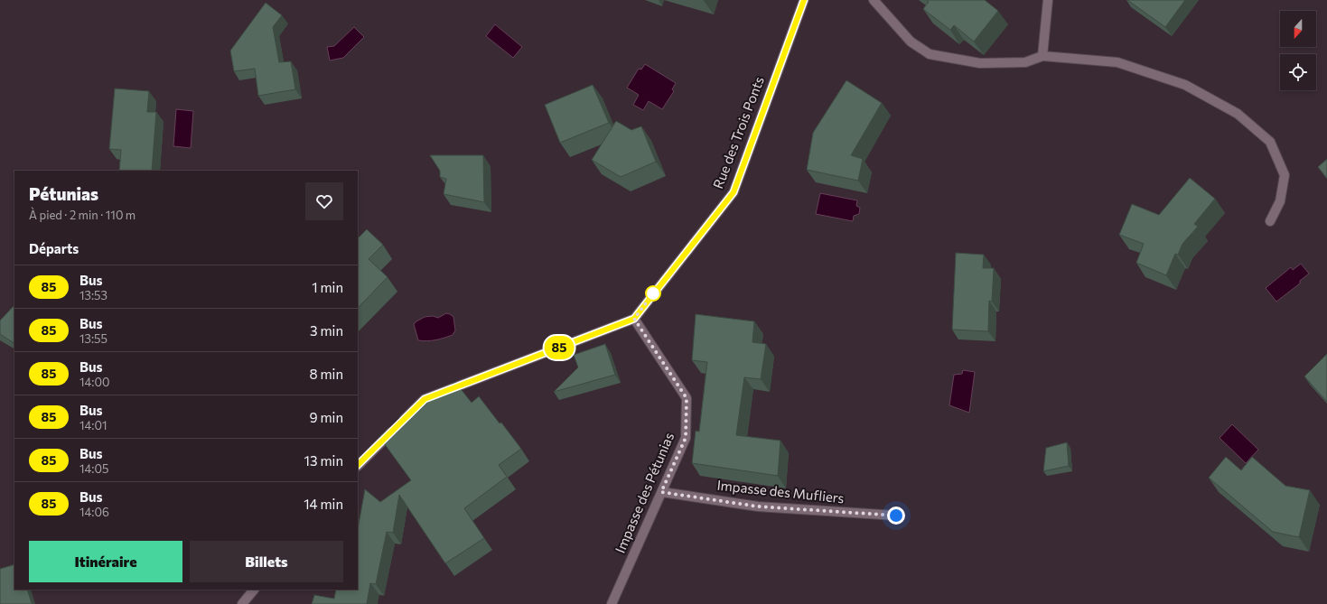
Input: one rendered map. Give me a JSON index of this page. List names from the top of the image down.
{
  "streets": {
    "street": ["Rue des Trois Ponts", "Impasse des Mufliers", "Impasse des Pétunias"]
  },
  "crossings": [
    ["Rue des Trois Ponts", "Impasse des Pétunias"],
    ["Impasse des Mufliers", "Impasse des Pétunias"]
  ],
  "lines": ["bus line 85"],
  "north": "bottom",
  "page": {
    "on_map": "85",
    "heading": [
      ["Pétunias", "À pied · 2 min · 110 m"],
      "Départs"
    ],
    "list": [
      {
        "mark": "85",
        "name": "Bus",
        "note": "13:53",
        "value": "1 min"
      },
      {
        "mark": "85",
        "name": "Bus",
        "note": "13:55",
        "value": "3 min"
      },
      {
        "mark": "85",
        "name": "Bus",
        "note": "14:00",
        "value": "8 min"
      },
      {
        "mark": "85",
        "name": "Bus",
        "note": "14:01",
        "value": "9 min"
      },
      {
        "mark": "85",
        "name": "Bus",
        "note": "14:05",
        "value": "13 min"
      },
      {
        "mark": "85",
        "name": "Bus",
        "note": "14:06",
        "value": "14 min"
      }
    ],
    "buttons": ["Itinéraire", "Billets"]
  }
}
